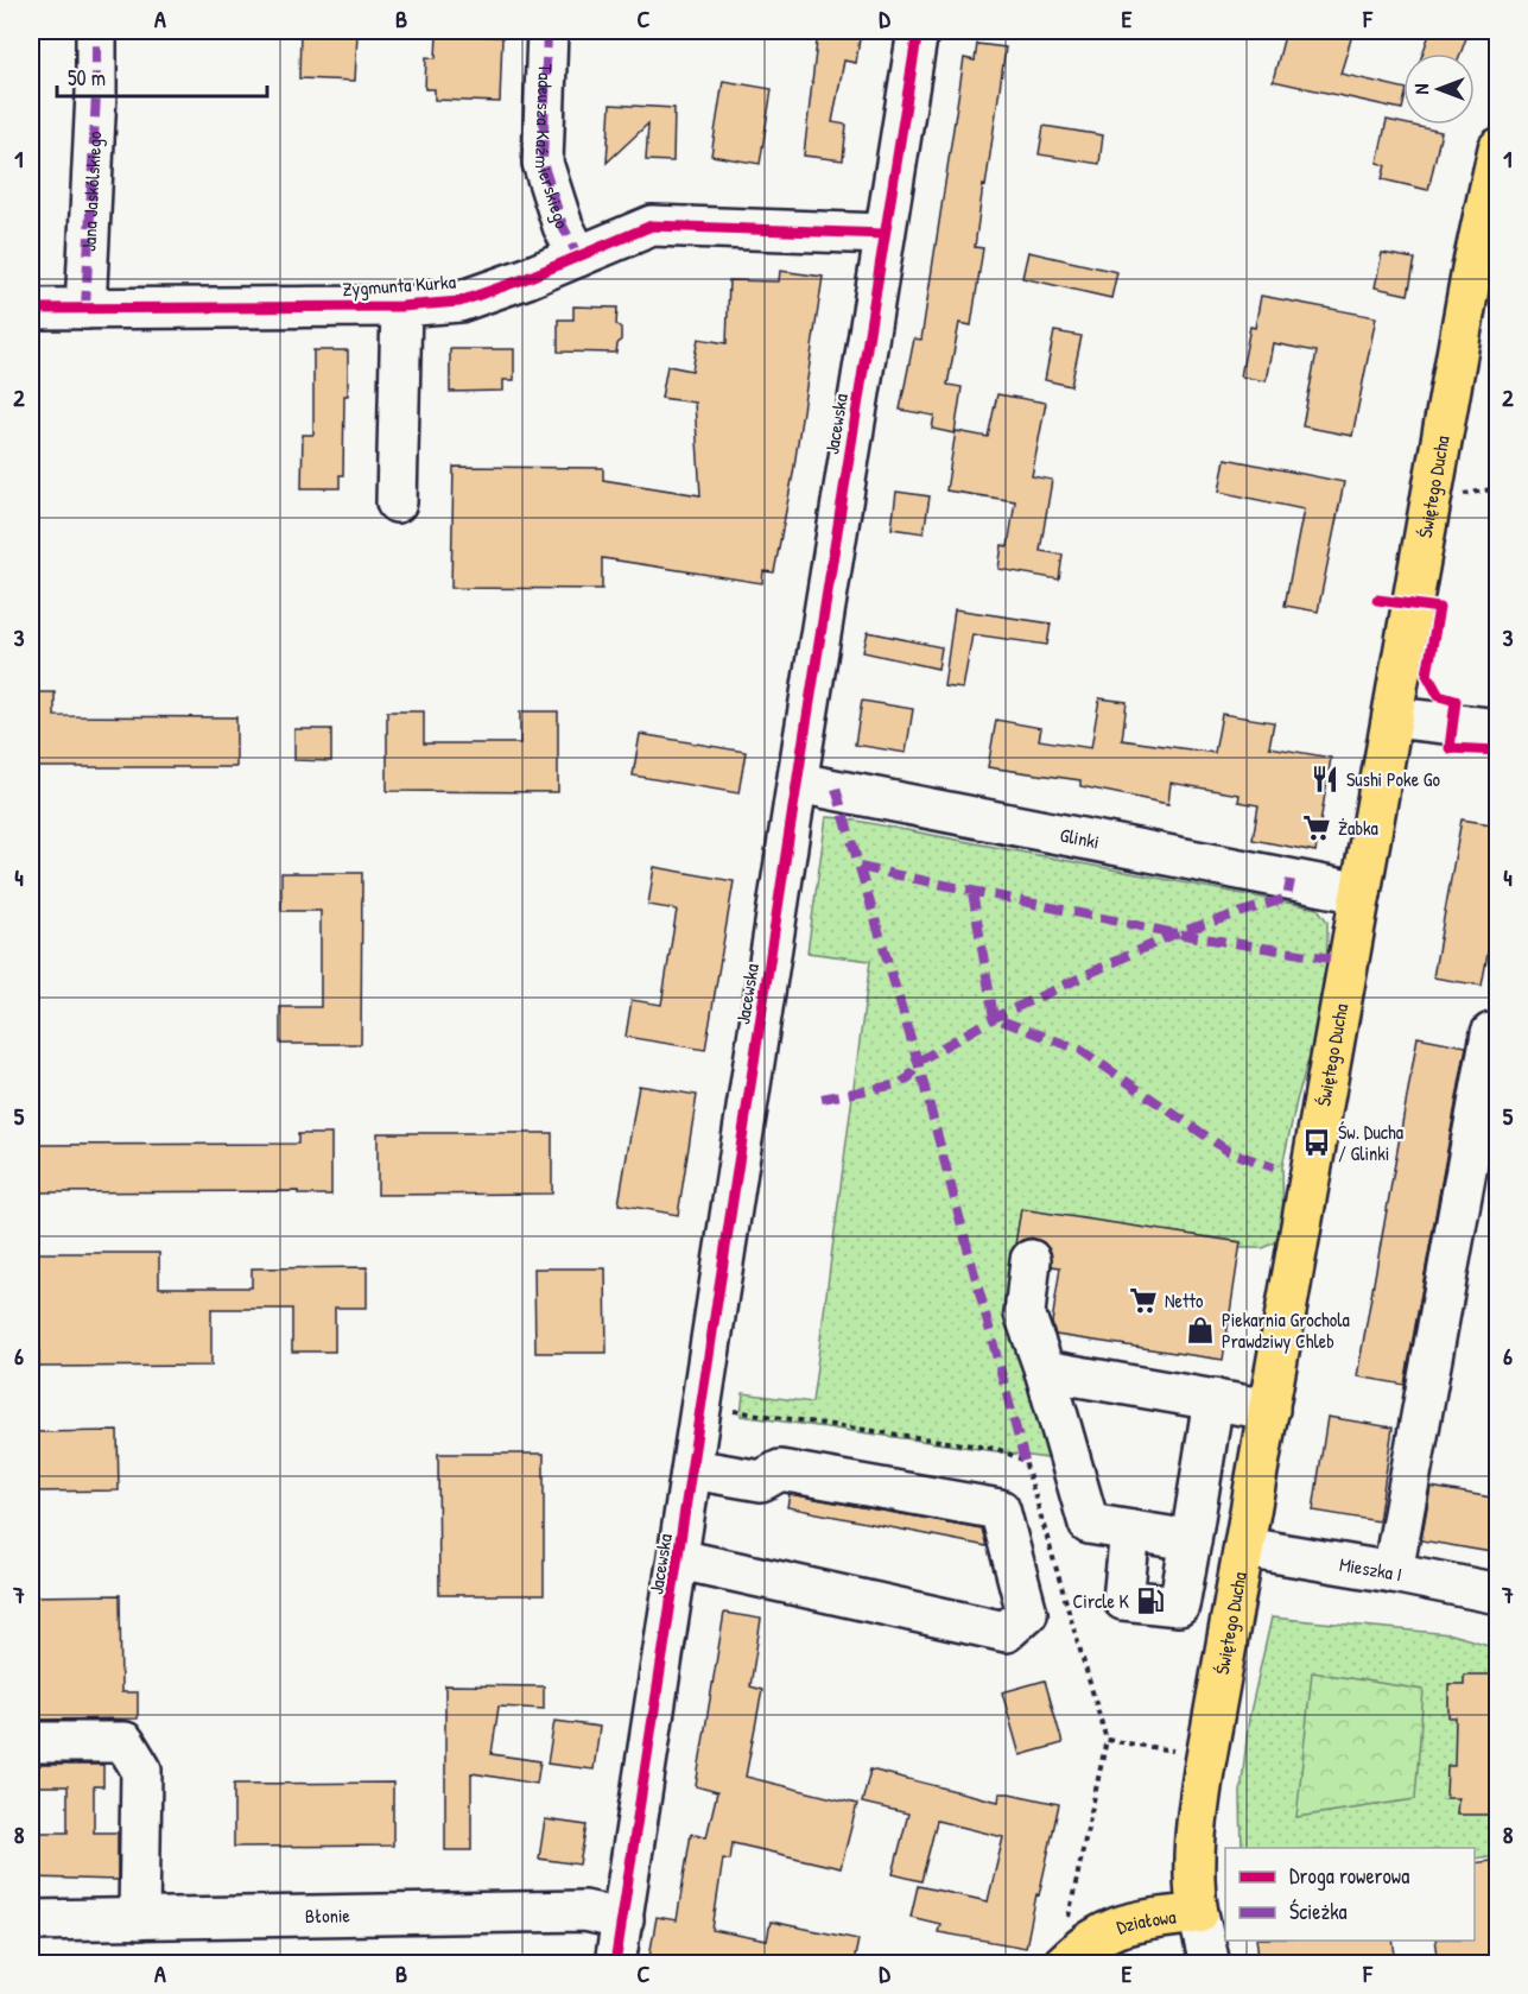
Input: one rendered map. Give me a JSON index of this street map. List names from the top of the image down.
{
  "streets": {
    "main road": ["Świętego Ducha", "Działowa"],
    "street": [
      "Tadeusza Kaźmierskiego",
      "Jana Jaskólskiego",
      "Zygmunta Kurka",
      "Jacewska",
      "Glinki",
      "Mieszka I",
      "Błonie"
    ]
  },
  "crossings": [
    ["Tadeusza Kaźmierskiego", "Zygmunta Kurka"],
    ["Jana Jaskólskiego", "Zygmunta Kurka"],
    ["Zygmunta Kurka", "Jacewska"],
    ["Jacewska", "Glinki"],
    ["Jacewska", "Błonie"],
    ["Świętego Ducha", "Glinki"],
    ["Świętego Ducha", "Mieszka I"],
    ["Świętego Ducha", "Działowa"]
  ],
  "places": {
    "restaurant": ["Sushi Poke Go"],
    "supermarket": ["Żabka", "Netto"],
    "bus stop": ["Św. Ducha / Glinki"],
    "shop": ["Piekarnia Grochola Prawdziwy Chleb"],
    "fuel station": ["Circle K"]
  },
  "legend": ["Droga rowerowa", "Ścieżka"],
  "scale_bar": "50 m",
  "north": "left",
  "grid": {
    "columns": [
      "A",
      "B",
      "C",
      "D",
      "E",
      "F"
    ],
    "rows": [
      "1",
      "2",
      "3",
      "4",
      "5",
      "6",
      "7",
      "8"
    ]
  }
}
